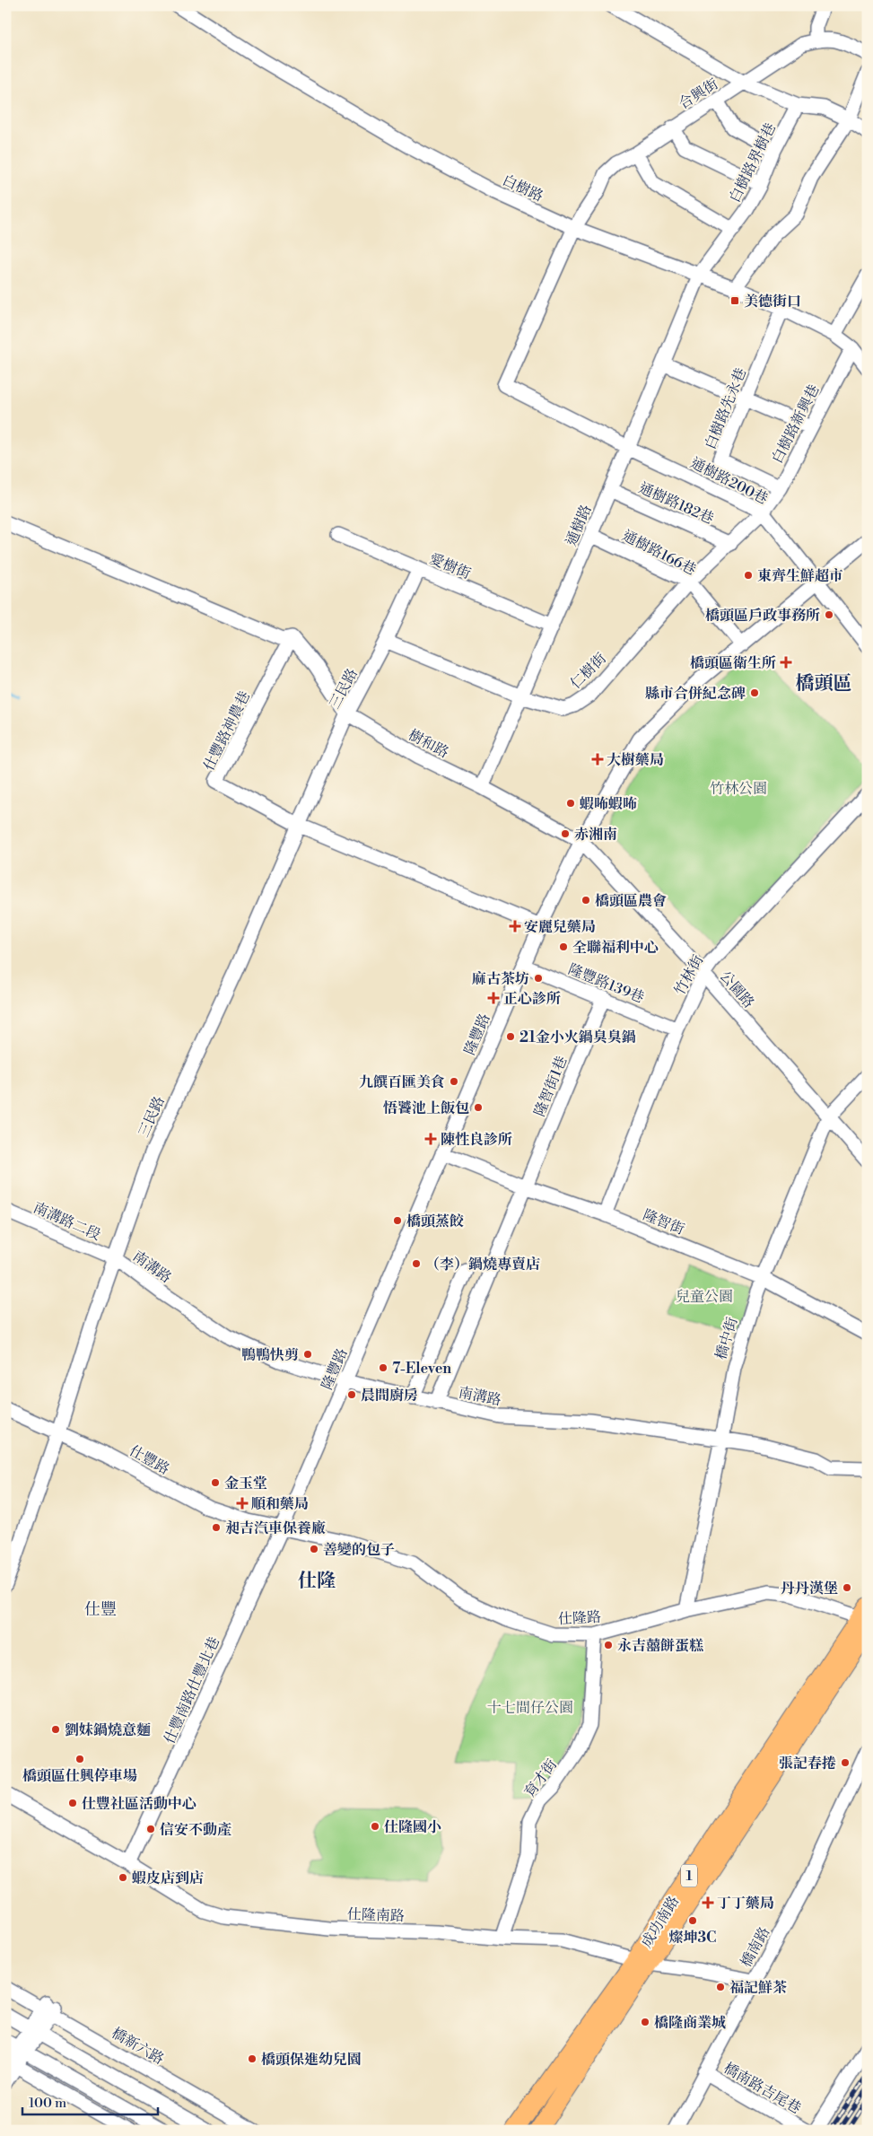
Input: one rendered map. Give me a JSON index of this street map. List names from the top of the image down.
{
  "streets": {
    "main road": ["1", "成功南路"],
    "street": [
      "合興街",
      "白樹路界樹巷",
      "白樹路",
      "白樹路先永巷",
      "白樹路新興巷",
      "通樹路200巷",
      "通樹路182巷",
      "通樹路",
      "通樹路166巷",
      "愛樹街",
      "仁樹街",
      "三民路",
      "仕豐路神農巷",
      "樹和路",
      "竹林街",
      "隆豐路139巷",
      "公園路",
      "隆豐路",
      "隆智街1巷",
      "南溝路二段",
      "隆智街",
      "南溝路",
      "橋中街",
      "仕豐路",
      "仕隆路",
      "仕豐南路仕豐北巷",
      "育才街",
      "仕隆南路",
      "橋南路",
      "橋新六路",
      "橋南路吉尾巷"
    ]
  },
  "crossings": [
    ["合興街", "白樹路"],
    ["合興街", "通樹路200巷"],
    ["白樹路界樹巷", "白樹路"],
    ["白樹路界樹巷", "通樹路"],
    ["白樹路", "白樹路先永巷"],
    ["白樹路", "白樹路新興巷"],
    ["白樹路", "通樹路200巷"],
    ["白樹路", "通樹路"],
    ["白樹路先永巷", "白樹路新興巷"],
    ["白樹路新興巷", "通樹路200巷"],
    ["白樹路新興巷", "仁樹街"],
    ["通樹路200巷", "通樹路"],
    ["通樹路200巷", "仁樹街"],
    ["通樹路200巷", "隆豐路"],
    ["通樹路182巷", "通樹路"],
    ["通樹路182巷", "仁樹街"],
    ["通樹路", "通樹路166巷"],
    ["通樹路", "愛樹街"],
    ["通樹路", "仁樹街"],
    ["通樹路", "樹和路"],
    ["通樹路166巷", "仁樹街"],
    ["通樹路166巷", "隆豐路"],
    ["愛樹街", "三民路"],
    ["仁樹街", "三民路"],
    ["三民路", "仕豐路神農巷"],
    ["三民路", "樹和路"],
    ["三民路", "南溝路二段"],
    ["三民路", "南溝路"],
    ["三民路", "仕豐路"],
    ["仕豐路神農巷", "樹和路"],
    ["樹和路", "公園路"],
    ["樹和路", "隆豐路"],
    ["竹林街", "隆豐路139巷"],
    ["竹林街", "公園路"],
    ["竹林街", "隆智街"],
    ["隆豐路139巷", "隆豐路"],
    ["隆豐路139巷", "隆智街1巷"],
    ["公園路", "隆豐路"],
    ["公園路", "橋中街"],
    ["隆豐路", "隆智街"],
    ["隆豐路", "南溝路"],
    ["隆豐路", "仕豐路"],
    ["隆豐路", "仕隆路"],
    ["隆豐路", "仕豐南路仕豐北巷"],
    ["隆智街1巷", "隆智街"],
    ["隆智街1巷", "南溝路"],
    ["南溝路二段", "南溝路"],
    ["隆智街", "橋中街"],
    ["南溝路", "橋中街"],
    ["橋中街", "仕隆路"],
    ["仕豐路", "仕隆路"],
    ["仕豐路", "仕豐南路仕豐北巷"],
    ["仕隆路", "仕豐南路仕豐北巷"],
    ["仕隆路", "育才街"],
    ["仕隆路", "成功南路"],
    ["仕豐南路仕豐北巷", "仕隆南路"],
    ["育才街", "仕隆南路"],
    ["仕隆南路", "成功南路"],
    ["仕隆南路", "橋南路"],
    ["橋南路", "橋南路吉尾巷"]
  ],
  "districts": ["橋頭區", "仕隆", "仕豐"],
  "parks": ["竹林公園", "兒童公園", "十七間仔公園"],
  "places": {
    "transit": ["美德街口"],
    "other": [
      "東齊生鮮超市",
      "橋頭區戶政事務所",
      "縣市合併紀念碑",
      "蝦咘蝦咘",
      "赤湘南",
      "橋頭區農會",
      "全聯福利中心",
      "麻古茶坊",
      "21金小火鍋臭臭鍋",
      "九饌百匯美食",
      "悟饕池上飯包",
      "橋頭蒸餃",
      "（李）鍋燒專賣店",
      "鴨鴨快剪",
      "7-Eleven",
      "晨間廚房",
      "金玉堂",
      "昶吉汽車保養廠",
      "善變的包子",
      "丹丹漢堡",
      "永吉囍餅蛋糕",
      "劉妹鍋燒意麵",
      "橋頭區仕興停車場",
      "張記春捲",
      "仕豐社區活動中心",
      "仕隆國小",
      "信安不動產",
      "蝦皮店到店",
      "燦坤3C",
      "福記鮮茶",
      "橋隆商業城",
      "橋頭保進幼兒園"
    ],
    "health": [
      "橋頭區衛生所",
      "大樹藥局",
      "安麗兒藥局",
      "正心診所",
      "陳性良診所",
      "順和藥局",
      "丁丁藥局"
    ]
  },
  "scale_bar": "100 m"
}
